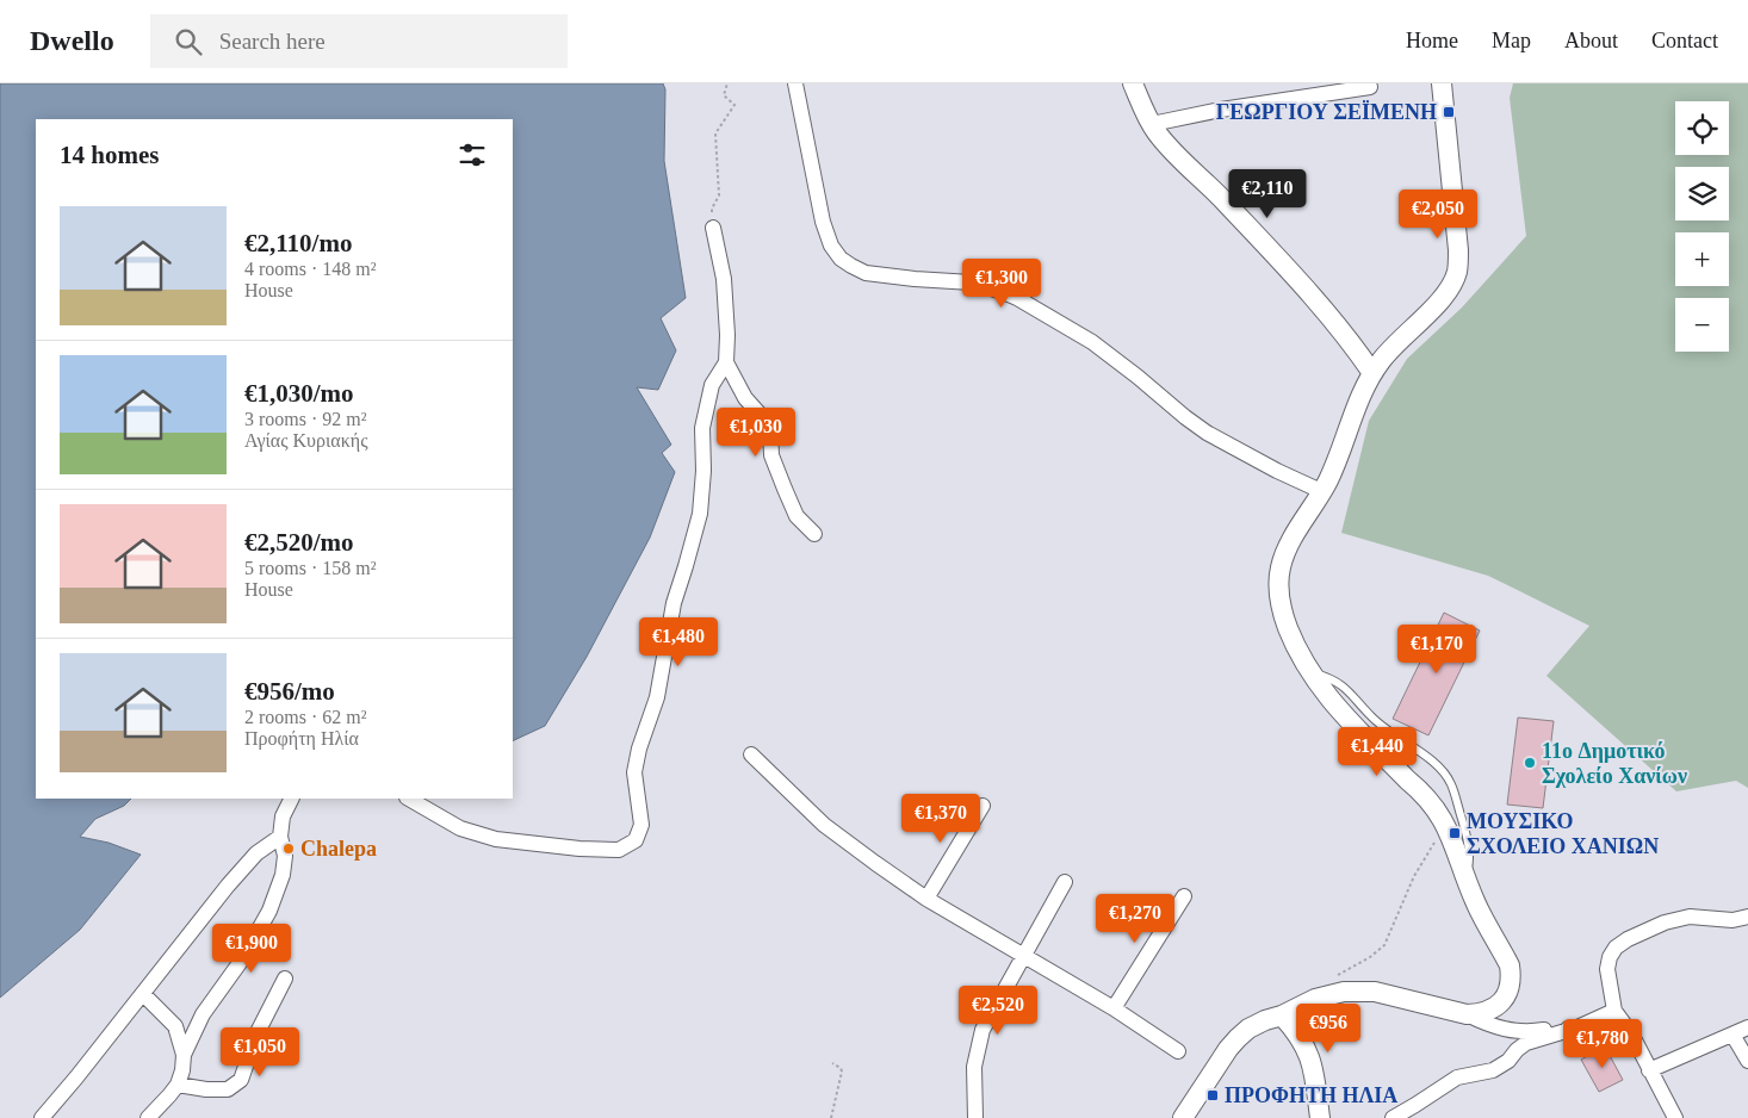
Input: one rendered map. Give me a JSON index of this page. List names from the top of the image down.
{
  "places": {
    "transit": ["ΓΕΩΡΓΙΟΥ ΣΕΪΜΕΝΗ", "ΜΟΥΣΙΚΟ ΣΧΟΛΕΙΟ ΧΑΝΙΩΝ", "ΠΡΟΦΗΤΗ ΗΛΙΑ"],
    "other": ["11o Δημοτικό Σχολείο Χανίων", "Chalepa"]
  },
  "page": {
    "header": "Dwello",
    "search": "Search here",
    "nav": [
      "Home",
      "Map",
      "About",
      "Contact"
    ],
    "map_buttons": ["+", "−"],
    "heading": "14 homes",
    "price": [
      "€2,110",
      "€2,050",
      "€1,300",
      "€1,030",
      "€1,480",
      "€1,170",
      "€1,440",
      "€1,370",
      "€1,270",
      "€1,900",
      "€2,520",
      "€956",
      "€1,780",
      "€1,050"
    ],
    "list": [
      {
        "name": "€2,110/mo",
        "note": "4 rooms · 148 m² · House"
      },
      {
        "name": "€1,030/mo",
        "note": "3 rooms · 92 m² · Αγίας Κυριακής"
      },
      {
        "name": "€2,520/mo",
        "note": "5 rooms · 158 m² · House"
      },
      {
        "name": "€956/mo",
        "note": "2 rooms · 62 m² · Προφήτη Ηλία"
      }
    ]
  }
}
